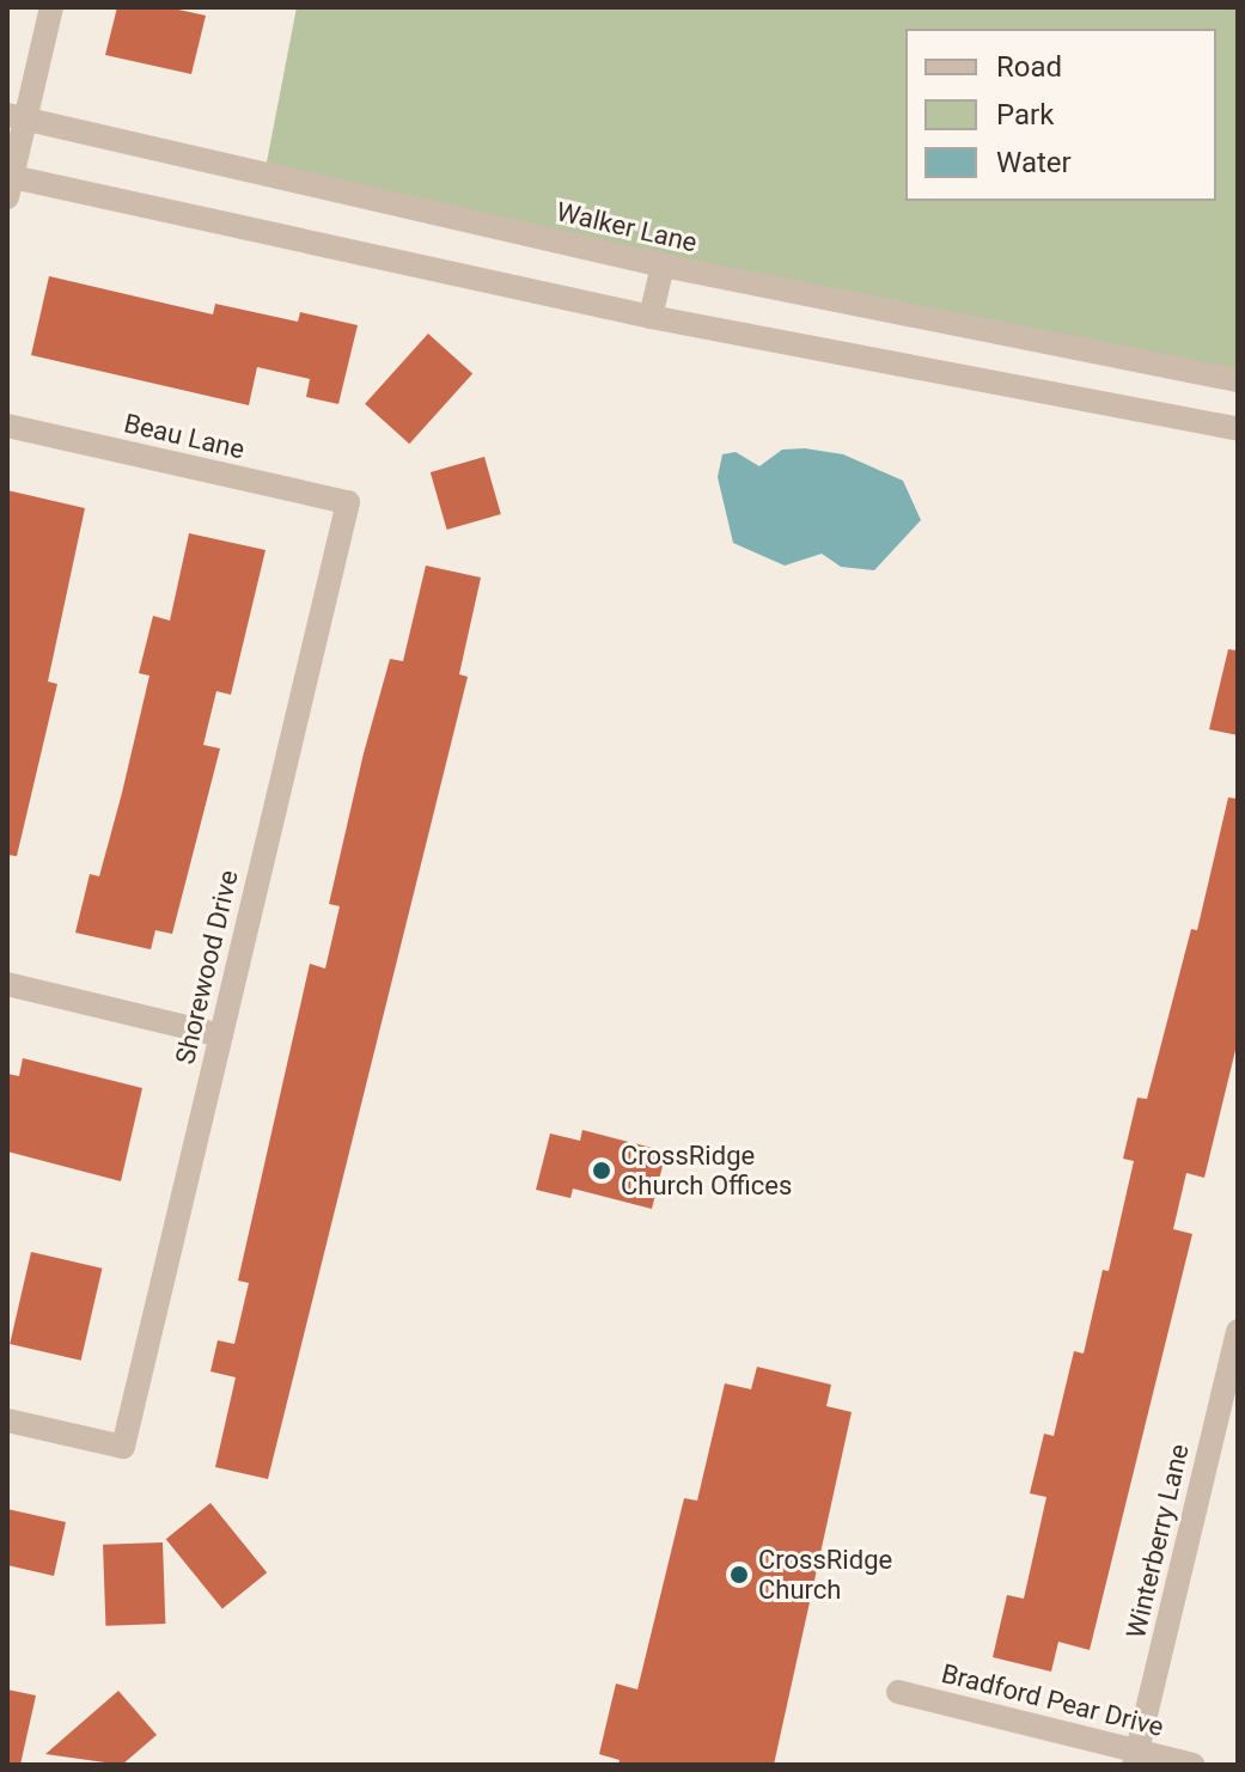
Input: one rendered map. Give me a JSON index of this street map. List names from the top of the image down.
{
  "streets": {
    "street": [
      "Walker Lane",
      "Beau Lane",
      "Shorewood Drive",
      "Winterberry Lane",
      "Bradford Pear Drive"
    ]
  },
  "crossings": [
    ["Beau Lane", "Shorewood Drive"],
    ["Winterberry Lane", "Bradford Pear Drive"]
  ],
  "places": ["CrossRidge Church Offices", "CrossRidge Church"],
  "legend": ["Road", "Park", "Water"]
}
